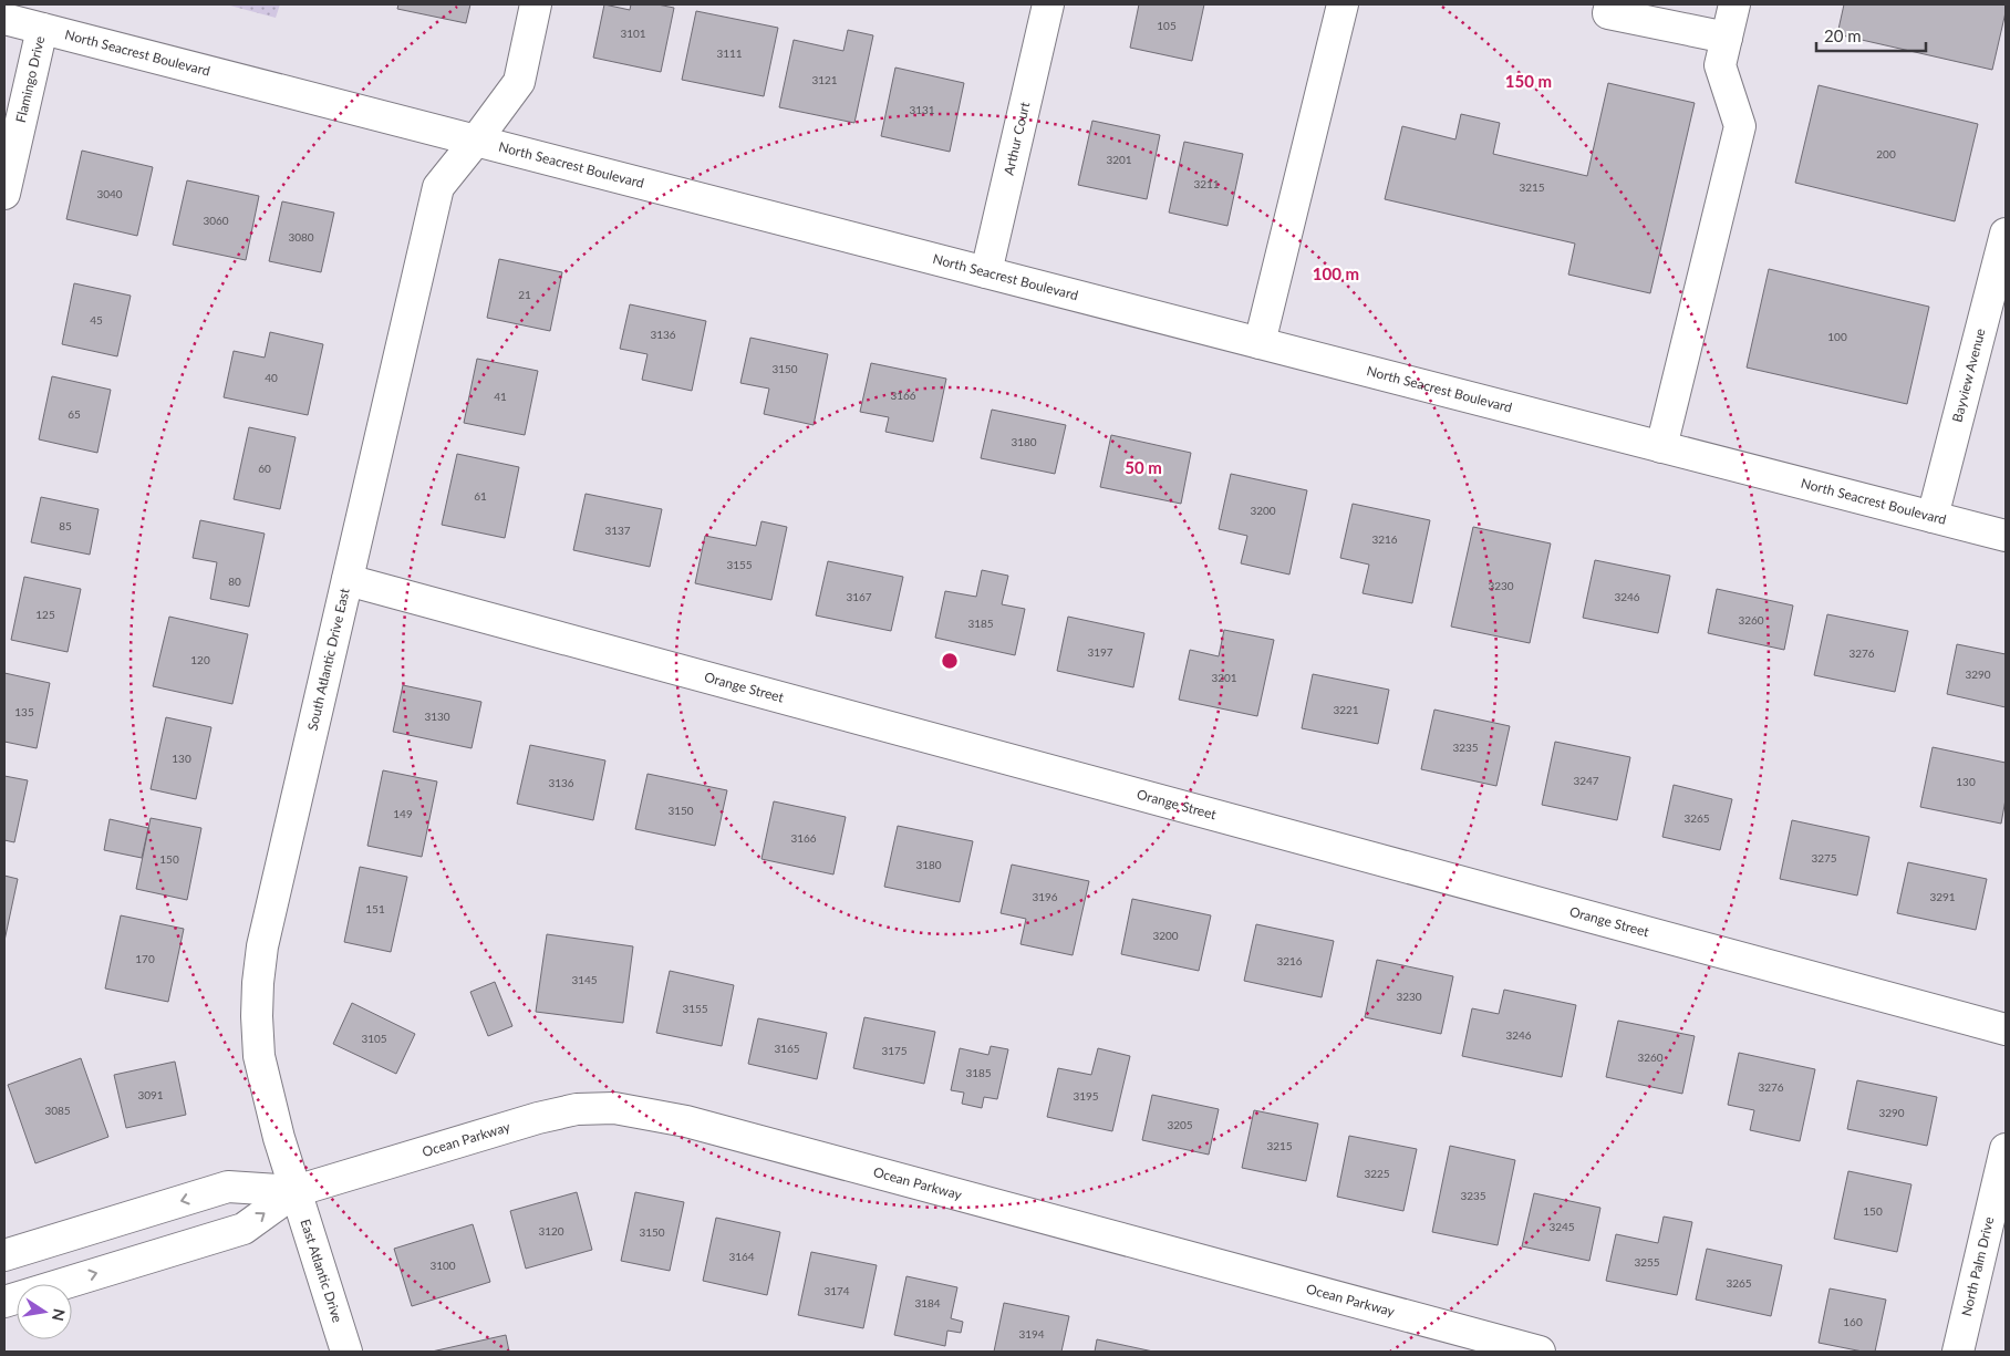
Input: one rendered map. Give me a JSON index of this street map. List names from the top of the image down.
{
  "streets": {
    "street": [
      "North Seacrest Boulevard",
      "Flamingo Drive",
      "Arthur Court",
      "Bayview Avenue",
      "South Atlantic Drive East",
      "Orange Street",
      "Ocean Parkway",
      "North Palm Drive",
      "East Atlantic Drive"
    ]
  },
  "crossings": [
    ["North Seacrest Boulevard", "Flamingo Drive"],
    ["North Seacrest Boulevard", "Arthur Court"],
    ["North Seacrest Boulevard", "Bayview Avenue"],
    ["North Seacrest Boulevard", "South Atlantic Drive East"],
    ["South Atlantic Drive East", "Orange Street"],
    ["South Atlantic Drive East", "Ocean Parkway"],
    ["South Atlantic Drive East", "East Atlantic Drive"],
    ["Ocean Parkway", "East Atlantic Drive"]
  ],
  "house_numbers": [
    "105",
    "3101",
    "3111",
    "3121",
    "3131",
    "200",
    "3201",
    "3211",
    "3215",
    "3040",
    "3060",
    "3080",
    "21",
    "45",
    "3136",
    "100",
    "3150",
    "40",
    "3166",
    "41",
    "65",
    "3180",
    "60",
    "61",
    "3200",
    "85",
    "3137",
    "3216",
    "3155",
    "80",
    "3230",
    "3167",
    "3246",
    "125",
    "3260",
    "3185",
    "3197",
    "3276",
    "120",
    "3290",
    "3201",
    "3221",
    "135",
    "3130",
    "3235",
    "130",
    "3247",
    "130",
    "3136",
    "3150",
    "149",
    "3265",
    "3166",
    "3275",
    "150",
    "3180",
    "3196",
    "3291",
    "151",
    "3200",
    "170",
    "3216",
    "3145",
    "3230",
    "3155",
    "3246",
    "3105",
    "3165",
    "3175",
    "3260",
    "3185",
    "3276",
    "3091",
    "3195",
    "3085",
    "3290",
    "3205",
    "3215",
    "3225",
    "3235",
    "150",
    "3245",
    "3120",
    "3150",
    "3164",
    "3255",
    "3100",
    "3265",
    "3174",
    "3184",
    "160",
    "3194"
  ],
  "scale_bar": "20 m",
  "north": "right",
  "rings": ["150 m", "100 m", "50 m"]
}
